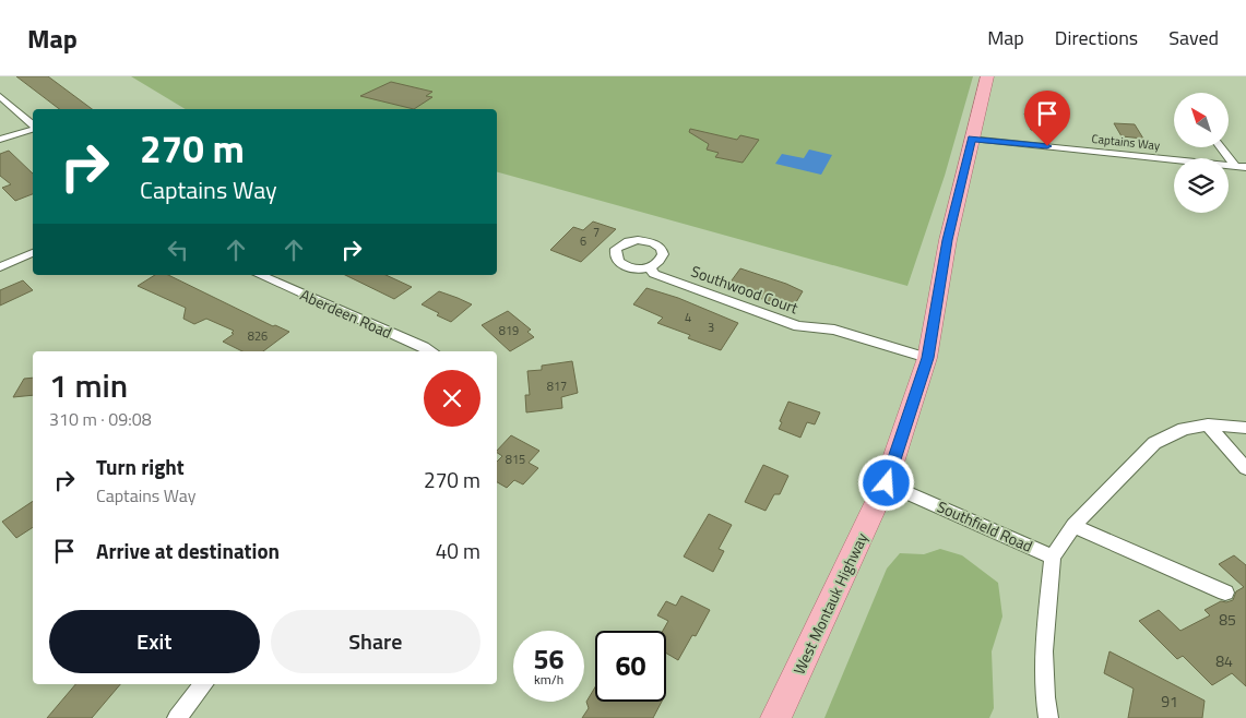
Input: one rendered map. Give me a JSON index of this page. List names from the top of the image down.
{
  "streets": {
    "main road": ["West Montauk Highway"],
    "street": [
      "Captains Way",
      "Southwood Court",
      "Aberdeen Road",
      "Southfield Road"
    ]
  },
  "crossings": [
    ["Captains Way", "West Montauk Highway"],
    ["Southwood Court", "West Montauk Highway"],
    ["Southfield Road", "West Montauk Highway"]
  ],
  "house_numbers": [
    "7",
    "6",
    "4",
    "3",
    "819",
    "826",
    "817",
    "815",
    "85",
    "84",
    "91"
  ],
  "north": "top left",
  "page": {
    "header": "Map",
    "nav": ["Map", "Directions", "Saved"],
    "turn": ["270 m", "Captains Way"],
    "heading": ["1 min", "310 m · 09:08"],
    "list": [
      {
        "name": "Turn right",
        "note": "Captains Way",
        "value": "270 m"
      },
      {
        "name": "Arrive at destination",
        "value": "40 m"
      }
    ],
    "buttons": ["Exit", "Share"],
    "speed": "56 km/h",
    "limit": "60"
  }
}
